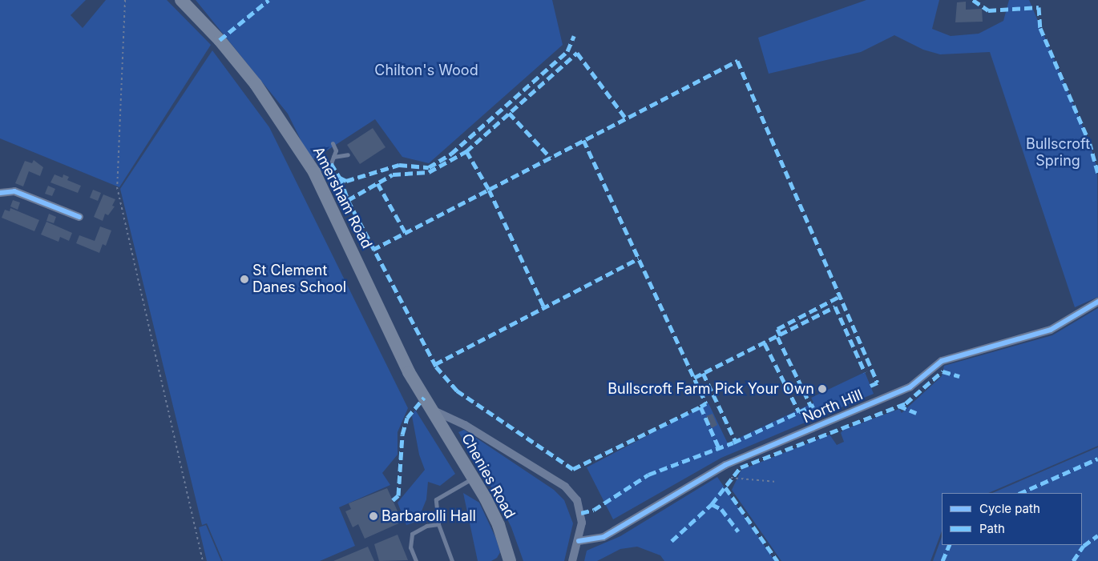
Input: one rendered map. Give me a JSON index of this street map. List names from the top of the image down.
{
  "streets": {
    "main road": ["Amersham Road", "Chenies Road"],
    "street": ["North Hill"]
  },
  "crossings": [
    ["Amersham Road", "Chenies Road"]
  ],
  "parks": ["Chilton's Wood", "Bullscroft Spring"],
  "places": ["St Clement Danes School", "Bullscroft Farm Pick Your Own", "Barbarolli Hall"],
  "legend": ["Cycle path", "Path"]
}
